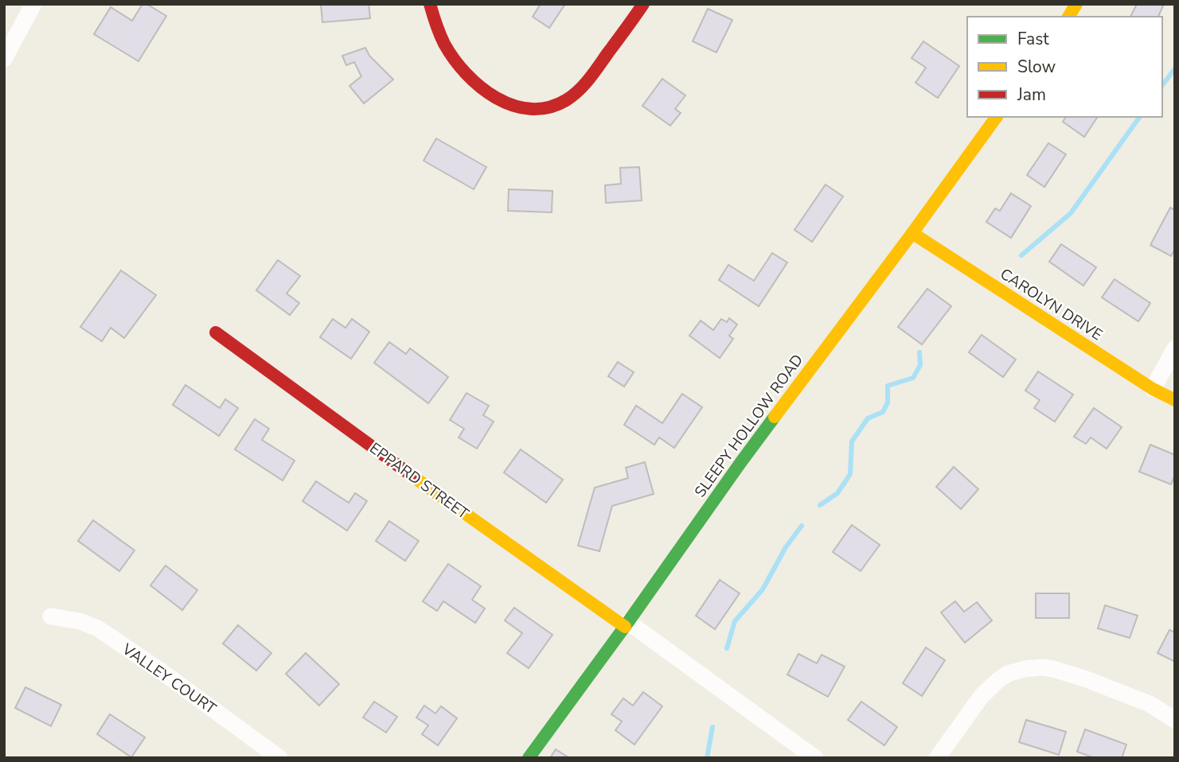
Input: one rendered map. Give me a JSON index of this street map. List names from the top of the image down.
{
  "streets": {
    "street": [
      "CAROLYN DRIVE",
      "SLEEPY HOLLOW ROAD",
      "EPPARD STREET",
      "VALLEY COURT"
    ]
  },
  "crossings": [
    ["CAROLYN DRIVE", "SLEEPY HOLLOW ROAD"],
    ["SLEEPY HOLLOW ROAD", "EPPARD STREET"]
  ],
  "legend": ["Fast", "Slow", "Jam"]
}
